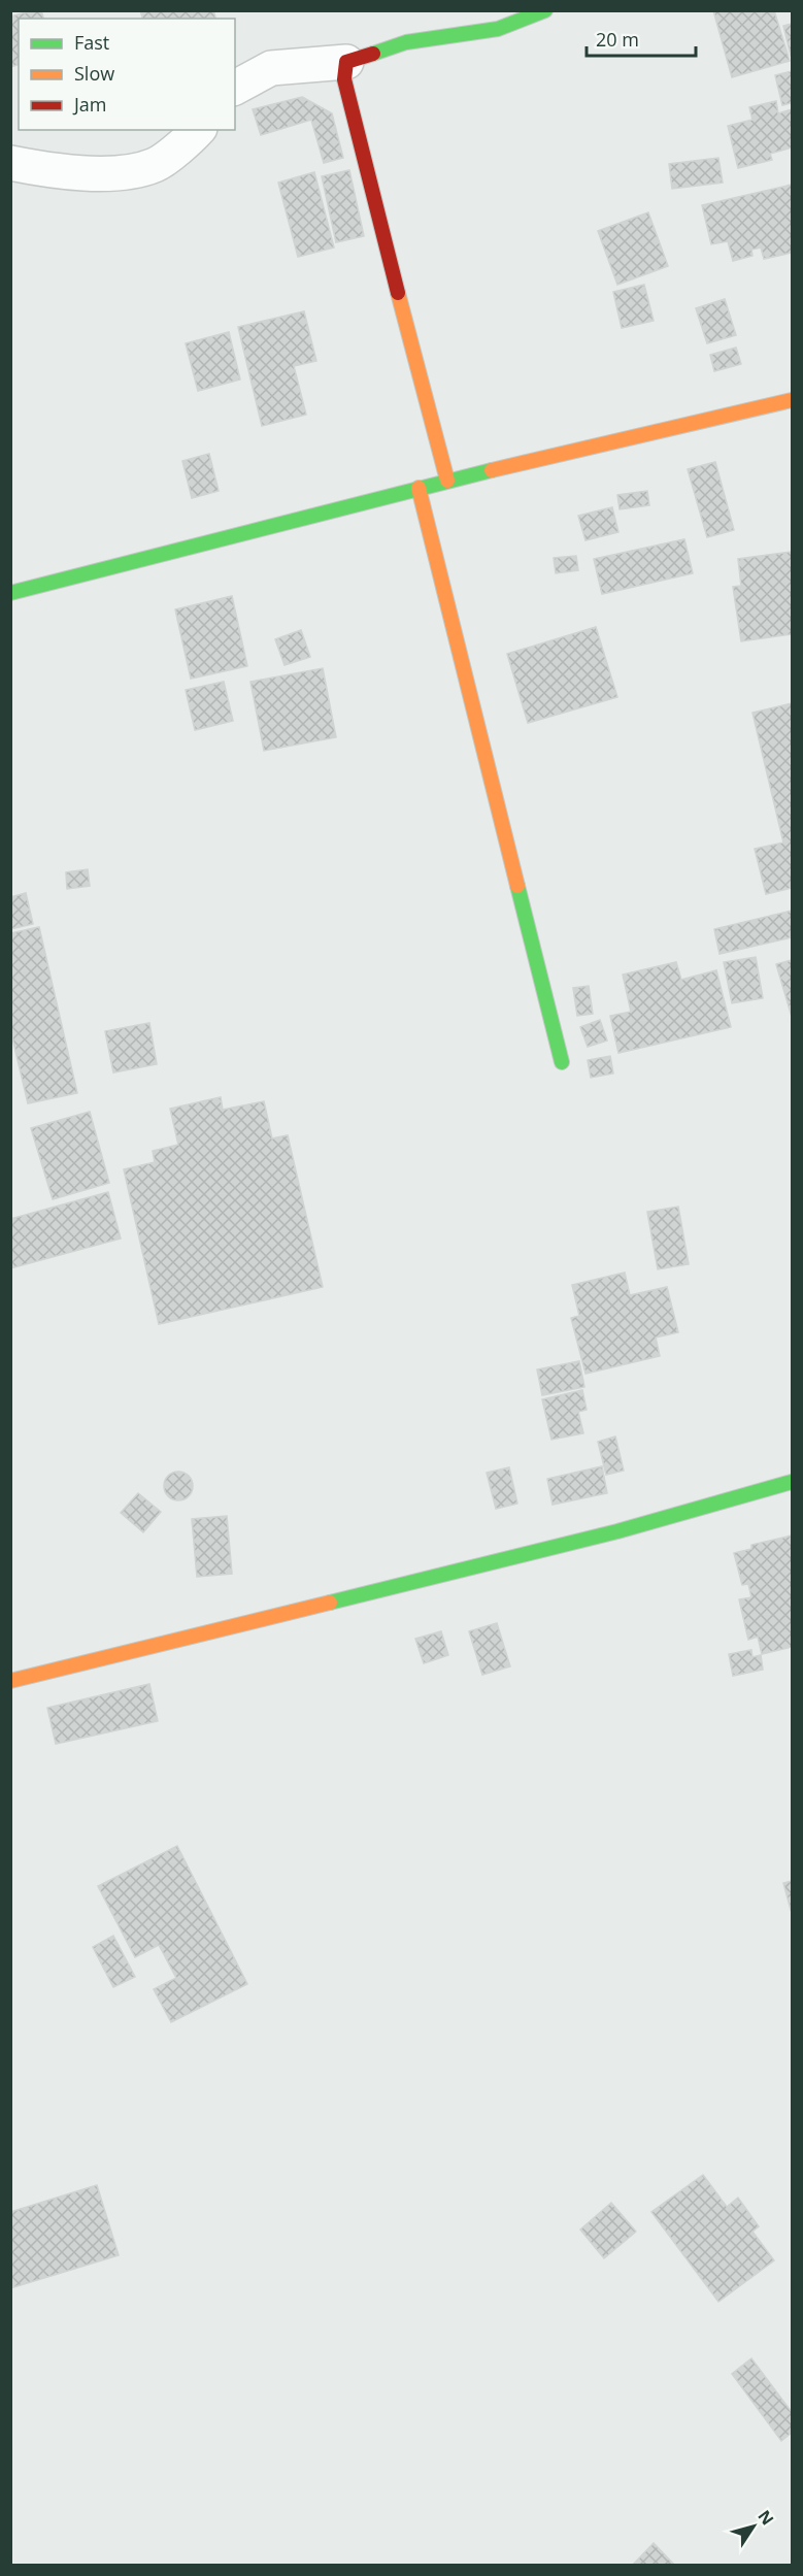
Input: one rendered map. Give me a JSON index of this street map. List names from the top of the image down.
{
  "legend": ["Fast", "Slow", "Jam"],
  "scale_bar": "20 m",
  "north": "top right"
}
